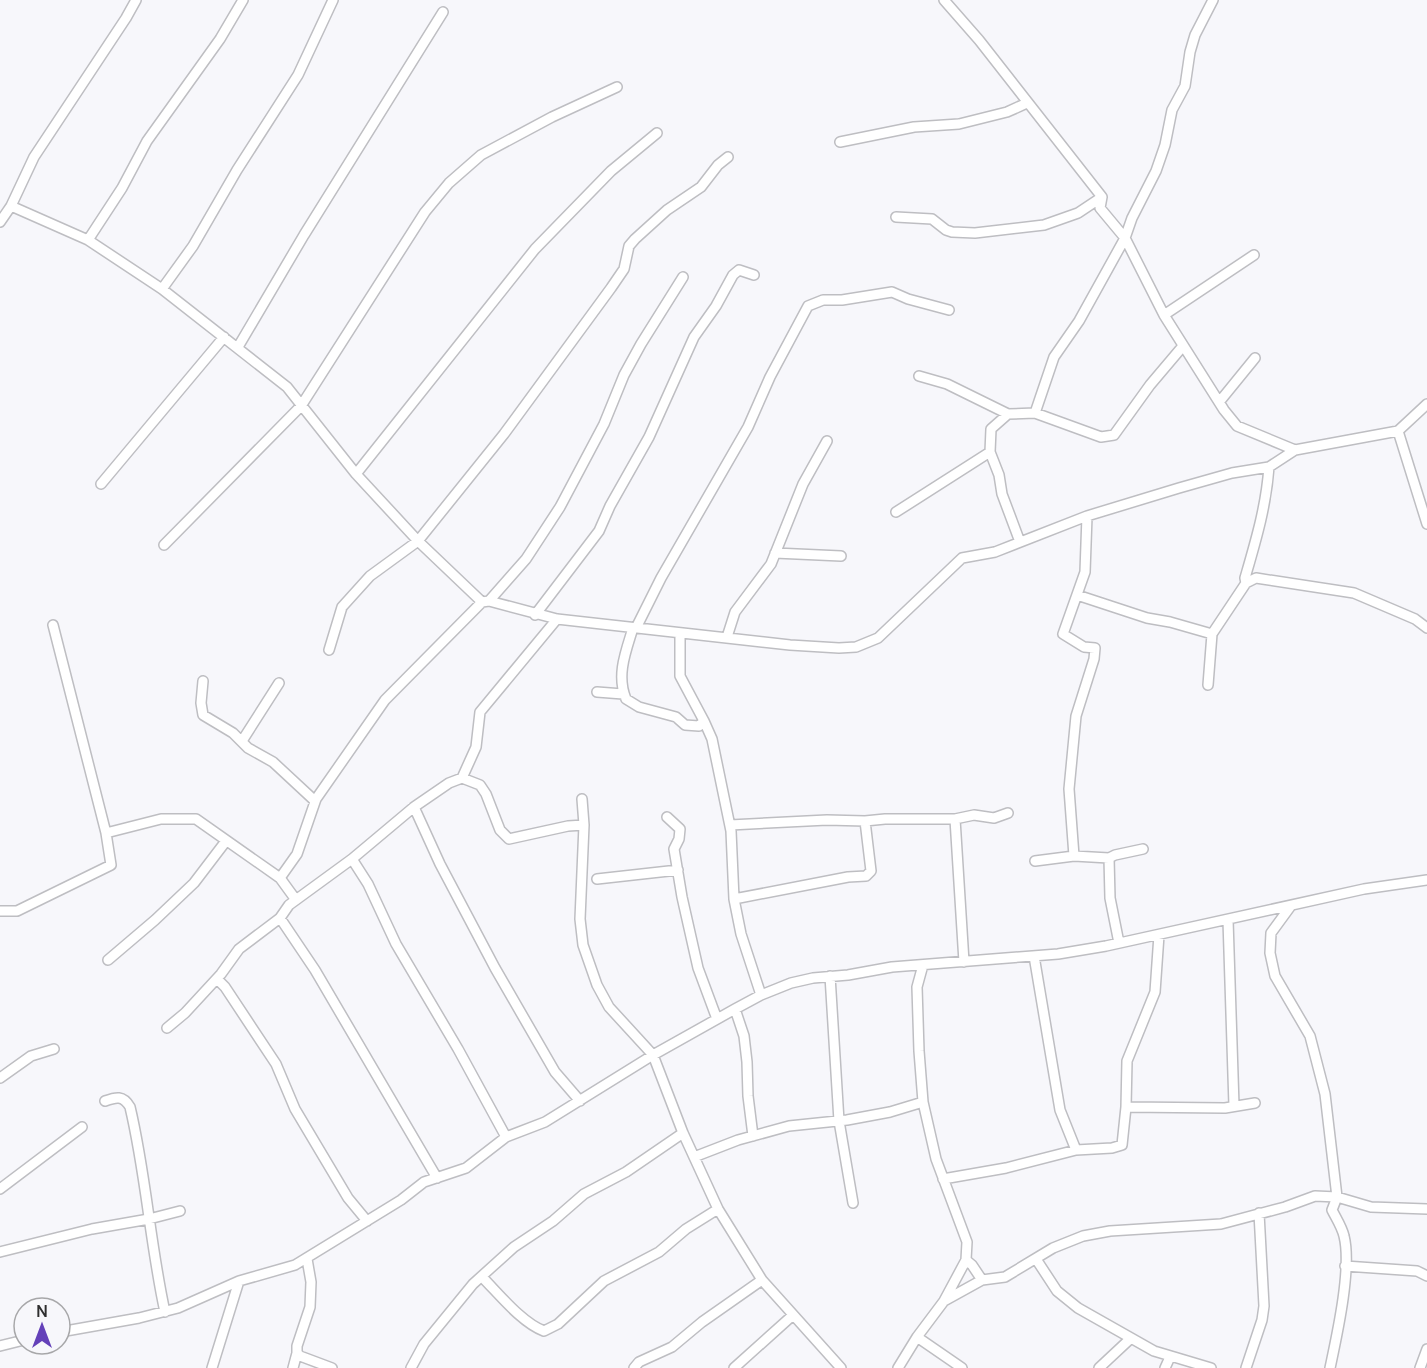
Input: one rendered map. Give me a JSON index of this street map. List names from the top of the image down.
{
  "north": "top"
}
